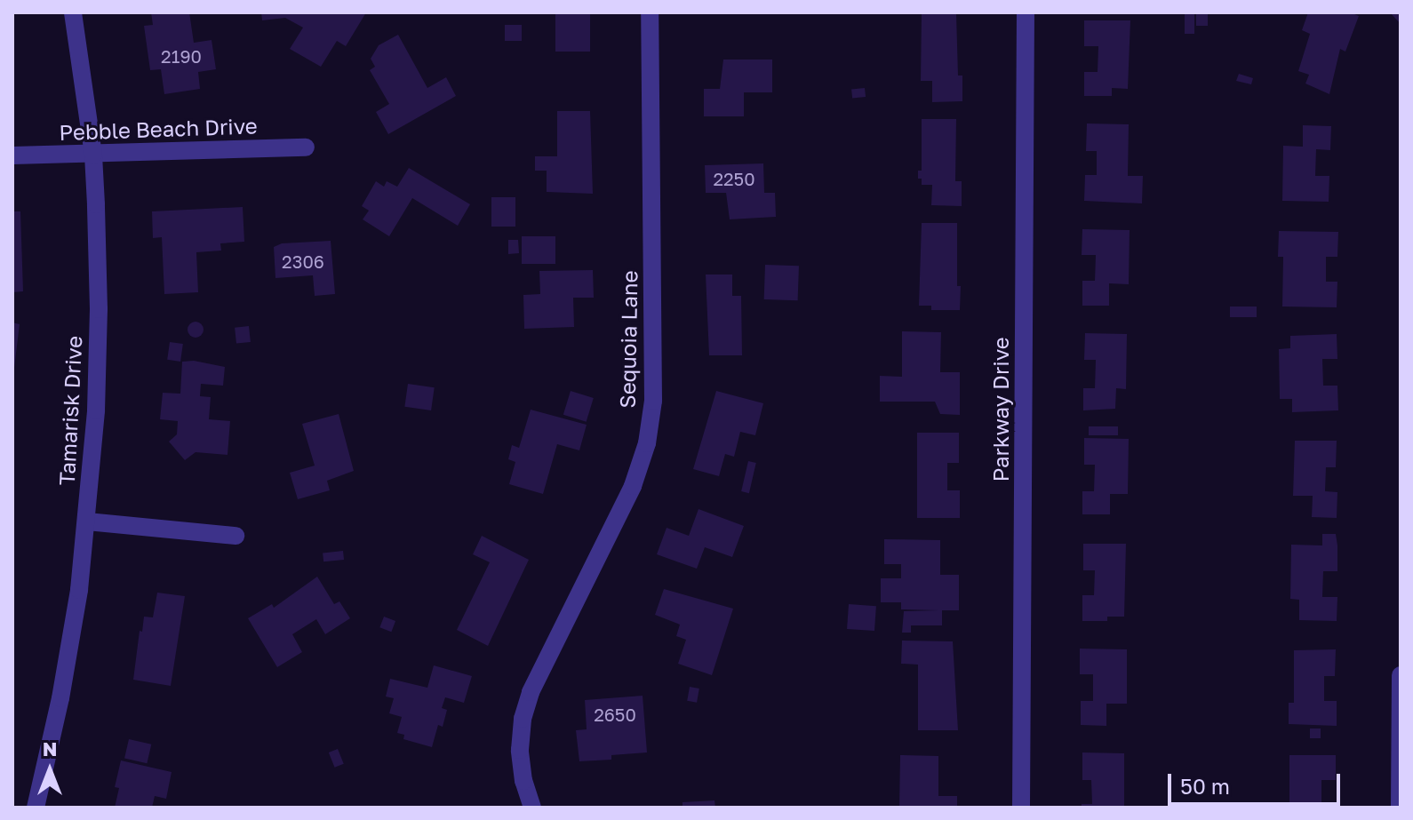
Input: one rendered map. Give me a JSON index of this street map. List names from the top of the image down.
{
  "streets": {
    "street": [
      "Pebble Beach Drive",
      "Sequoia Lane",
      "Parkway Drive",
      "Tamarisk Drive"
    ]
  },
  "crossings": [
    ["Pebble Beach Drive", "Tamarisk Drive"]
  ],
  "house_numbers": [
    "2190",
    "2250",
    "2306",
    "2650"
  ],
  "scale_bar": "50 m",
  "north": "top"
}
